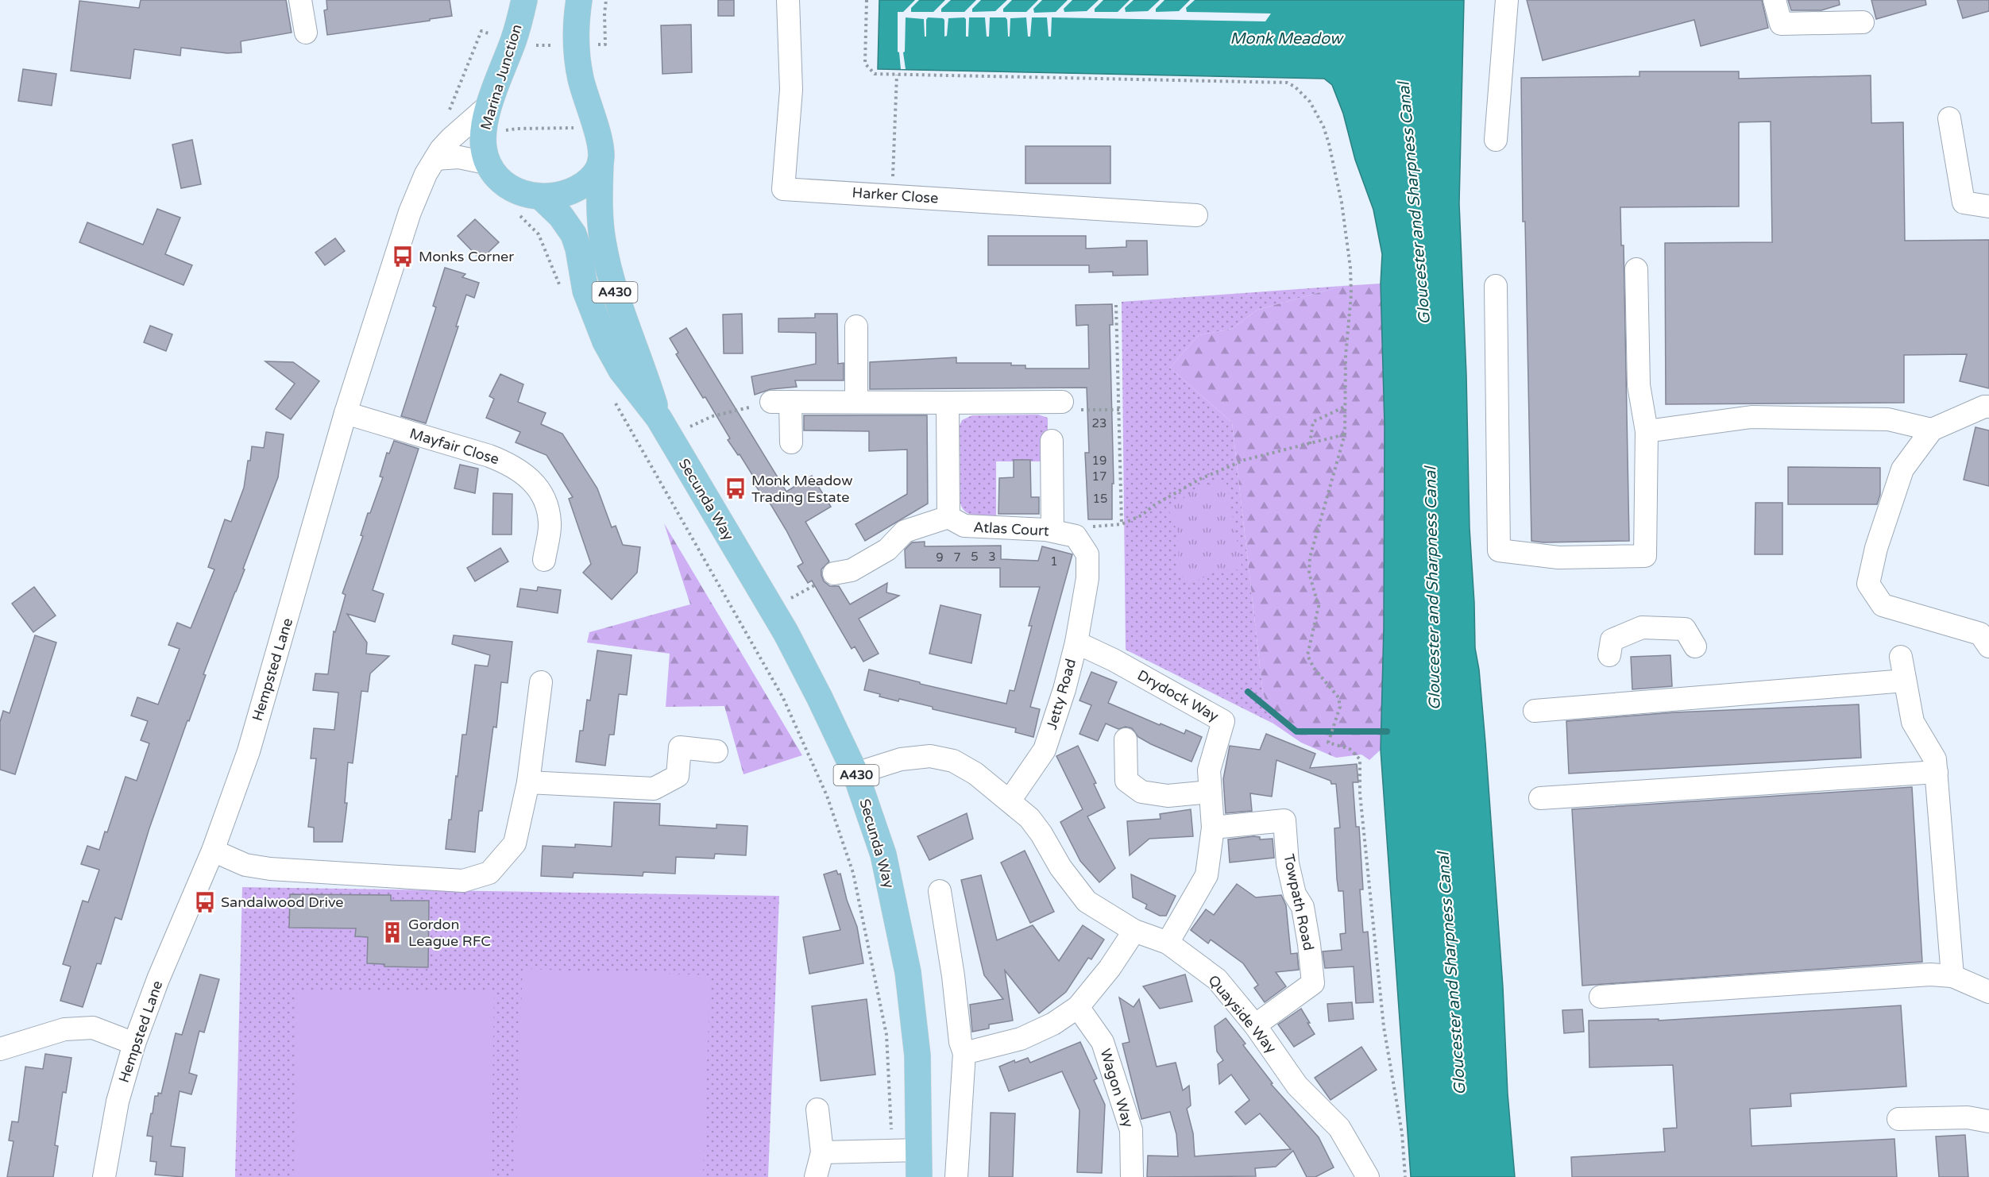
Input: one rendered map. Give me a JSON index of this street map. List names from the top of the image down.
{
  "streets": {
    "main road": ["Marina Junction", "A430", "Secunda Way"],
    "street": [
      "Harker Close",
      "Mayfair Close",
      "Atlas Court",
      "Hempsted Lane",
      "Jetty Road",
      "Drydock Way",
      "Towpath Road",
      "Quayside Way",
      "Wagon Way"
    ]
  },
  "crossings": [
    ["Marina Junction", "A430"],
    ["Marina Junction", "Secunda Way"],
    ["Marina Junction", "Hempsted Lane"],
    ["A430", "Secunda Way"],
    ["Mayfair Close", "Hempsted Lane"],
    ["Secunda Way", "Quayside Way"],
    ["Atlas Court", "Jetty Road"],
    ["Jetty Road", "Drydock Way"],
    ["Jetty Road", "Quayside Way"],
    ["Drydock Way", "Towpath Road"],
    ["Drydock Way", "Quayside Way"],
    ["Towpath Road", "Quayside Way"]
  ],
  "water": ["Monk Meadow", "Gloucester and Sharpness Canal"],
  "places": {
    "bus stop": ["Monks Corner", "Monk Meadow Trading Estate", "Sandalwood Drive"],
    "building": ["Gordon League RFC"]
  },
  "house_numbers": [
    "23",
    "19",
    "17",
    "15",
    "5",
    "3",
    "9",
    "7",
    "1"
  ]
}
